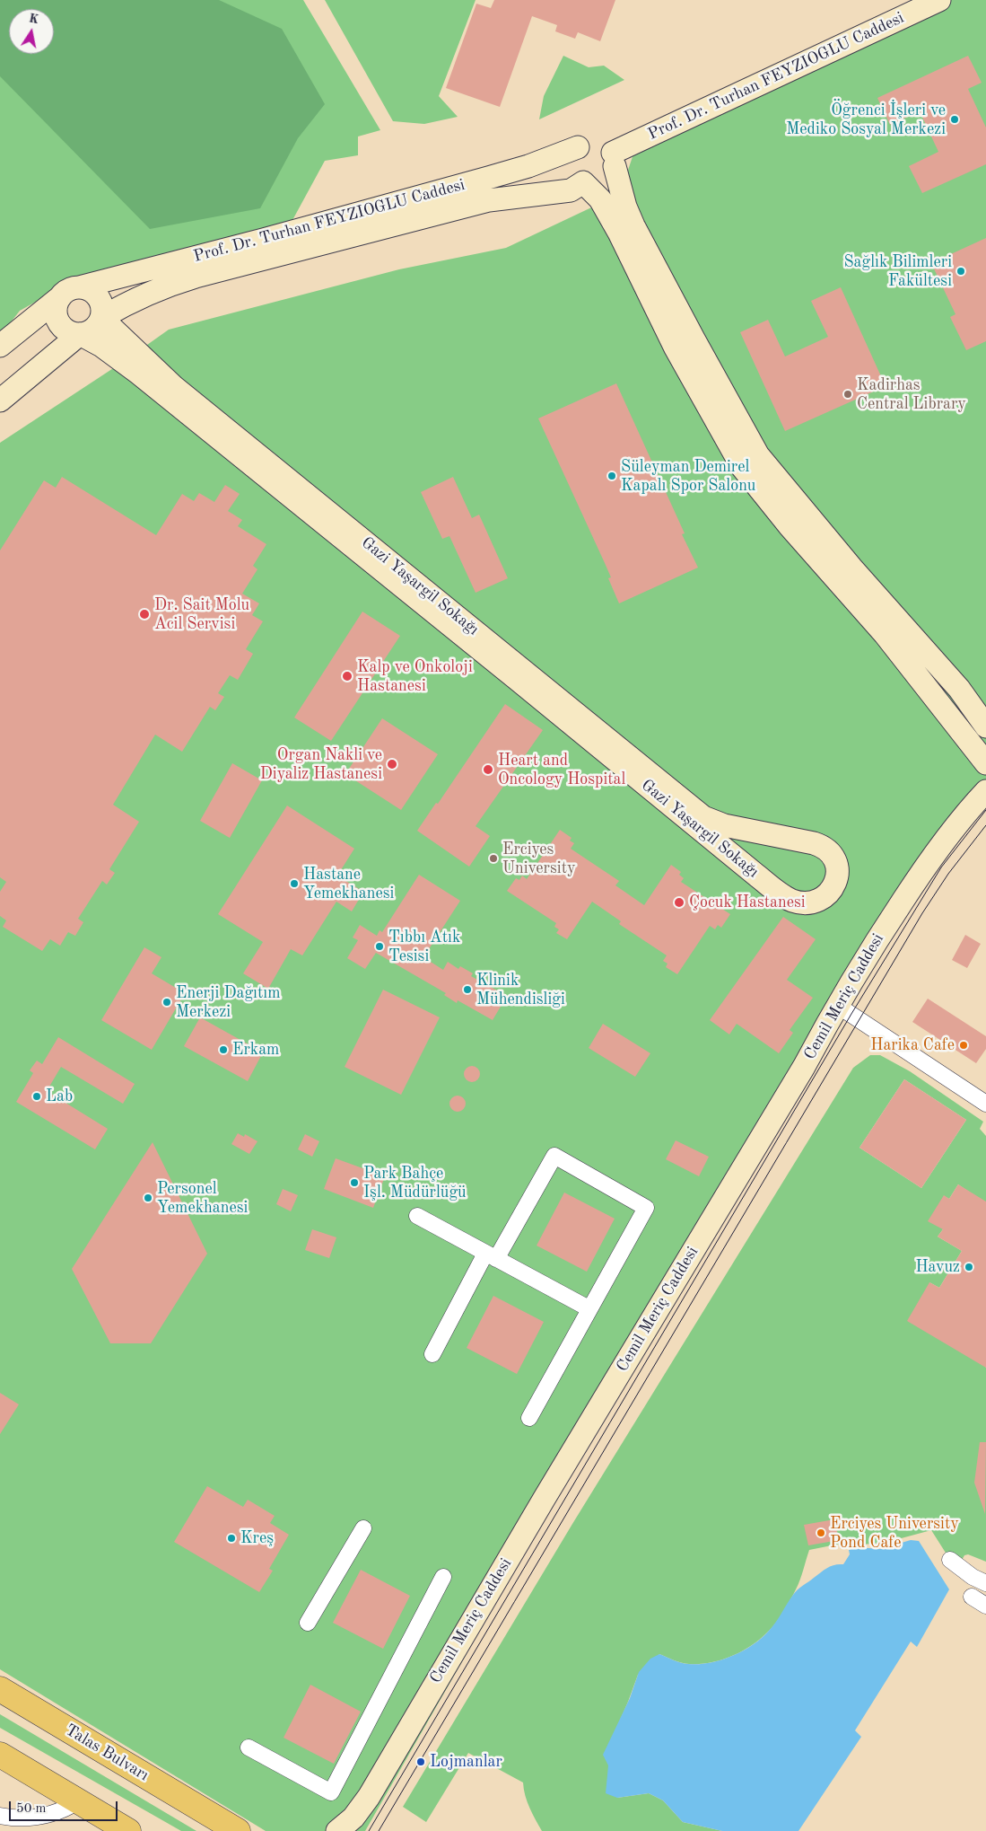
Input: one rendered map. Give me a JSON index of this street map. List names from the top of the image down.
{
  "streets": {
    "main road": ["Talas Bulvarı"],
    "street": ["Prof. Dr. Turhan FEYZIOGLU Caddesi", "Gazi Yaşargil Sokağı", "Cemil Meriç Caddesi"]
  },
  "crossings": [
    ["Prof. Dr. Turhan FEYZIOGLU Caddesi", "Gazi Yaşargil Sokağı"]
  ],
  "places": [
    "Öğrenci İşleri ve Mediko Sosyal Merkezi",
    "Sağlık Bilimleri Fakültesi",
    "Kadirhas Central Library",
    "Süleyman Demirel Kapalı Spor Salonu",
    "Dr. Sait Molu Acil Servisi",
    "Kalp ve Onkoloji Hastanesi",
    "Organ Nakli ve Diyaliz Hastanesi",
    "Heart and Oncology Hospital",
    "Erciyes University",
    "Hastane Yemekhanesi",
    "Çocuk Hastanesi",
    "Tıbbı Atık Tesisi",
    "Klinik Mühendisliği",
    "Enerji Dağıtım Merkezi",
    "Harika Cafe",
    "Erkam",
    "Lab",
    "Park Bahçe Işl. Müdürlüğü",
    "Personel Yemekhanesi",
    "Havuz",
    "Erciyes University Pond Cafe",
    "Kreş",
    "Lojmanlar"
  ],
  "scale_bar": "50 m",
  "north": "top"
}
